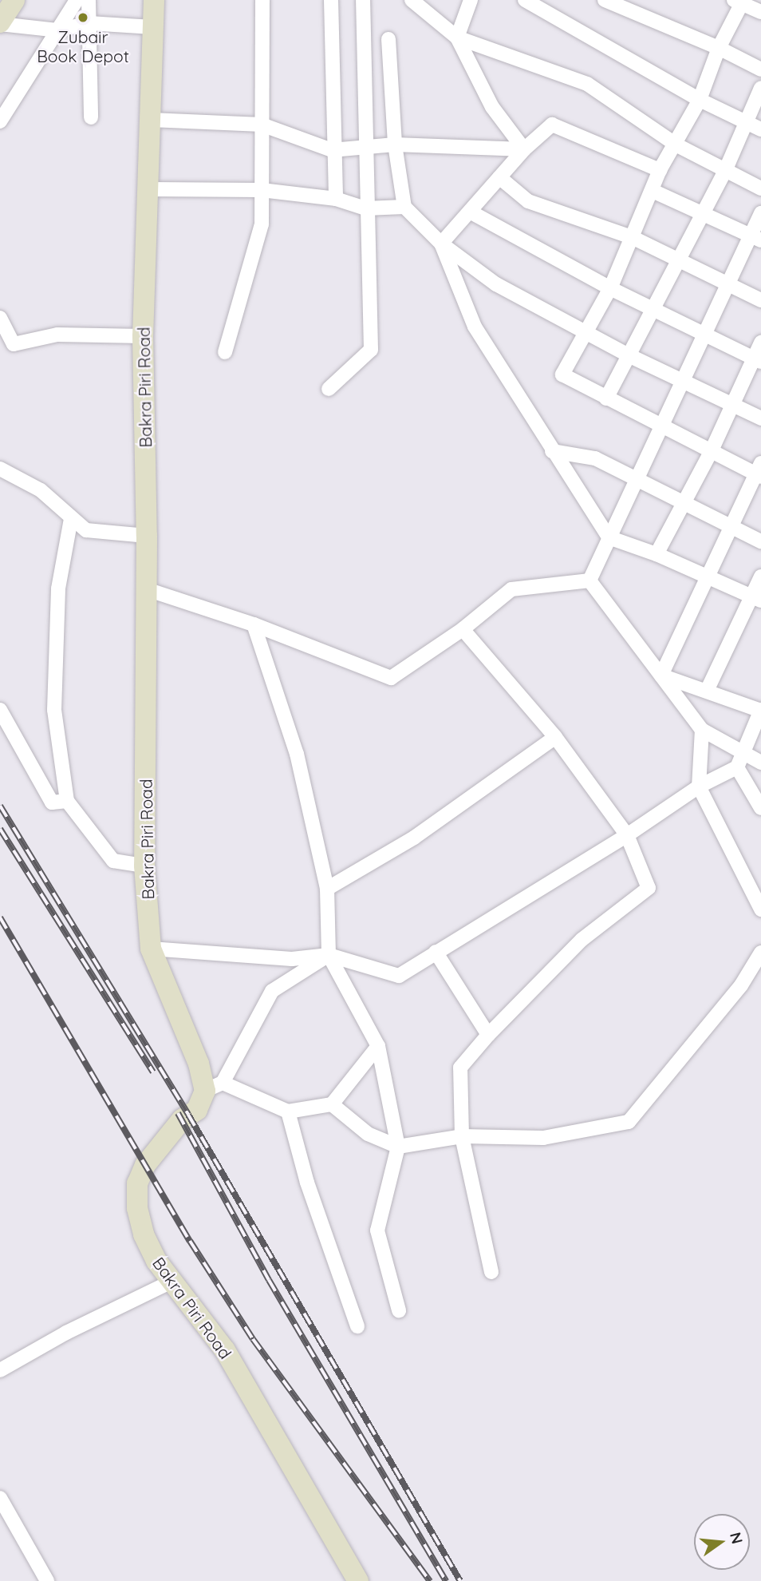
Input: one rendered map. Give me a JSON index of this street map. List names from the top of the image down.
{
  "streets": {
    "street": ["Bakra Piri Road"]
  },
  "places": ["Zubair Book Depot"],
  "north": "right"
}
